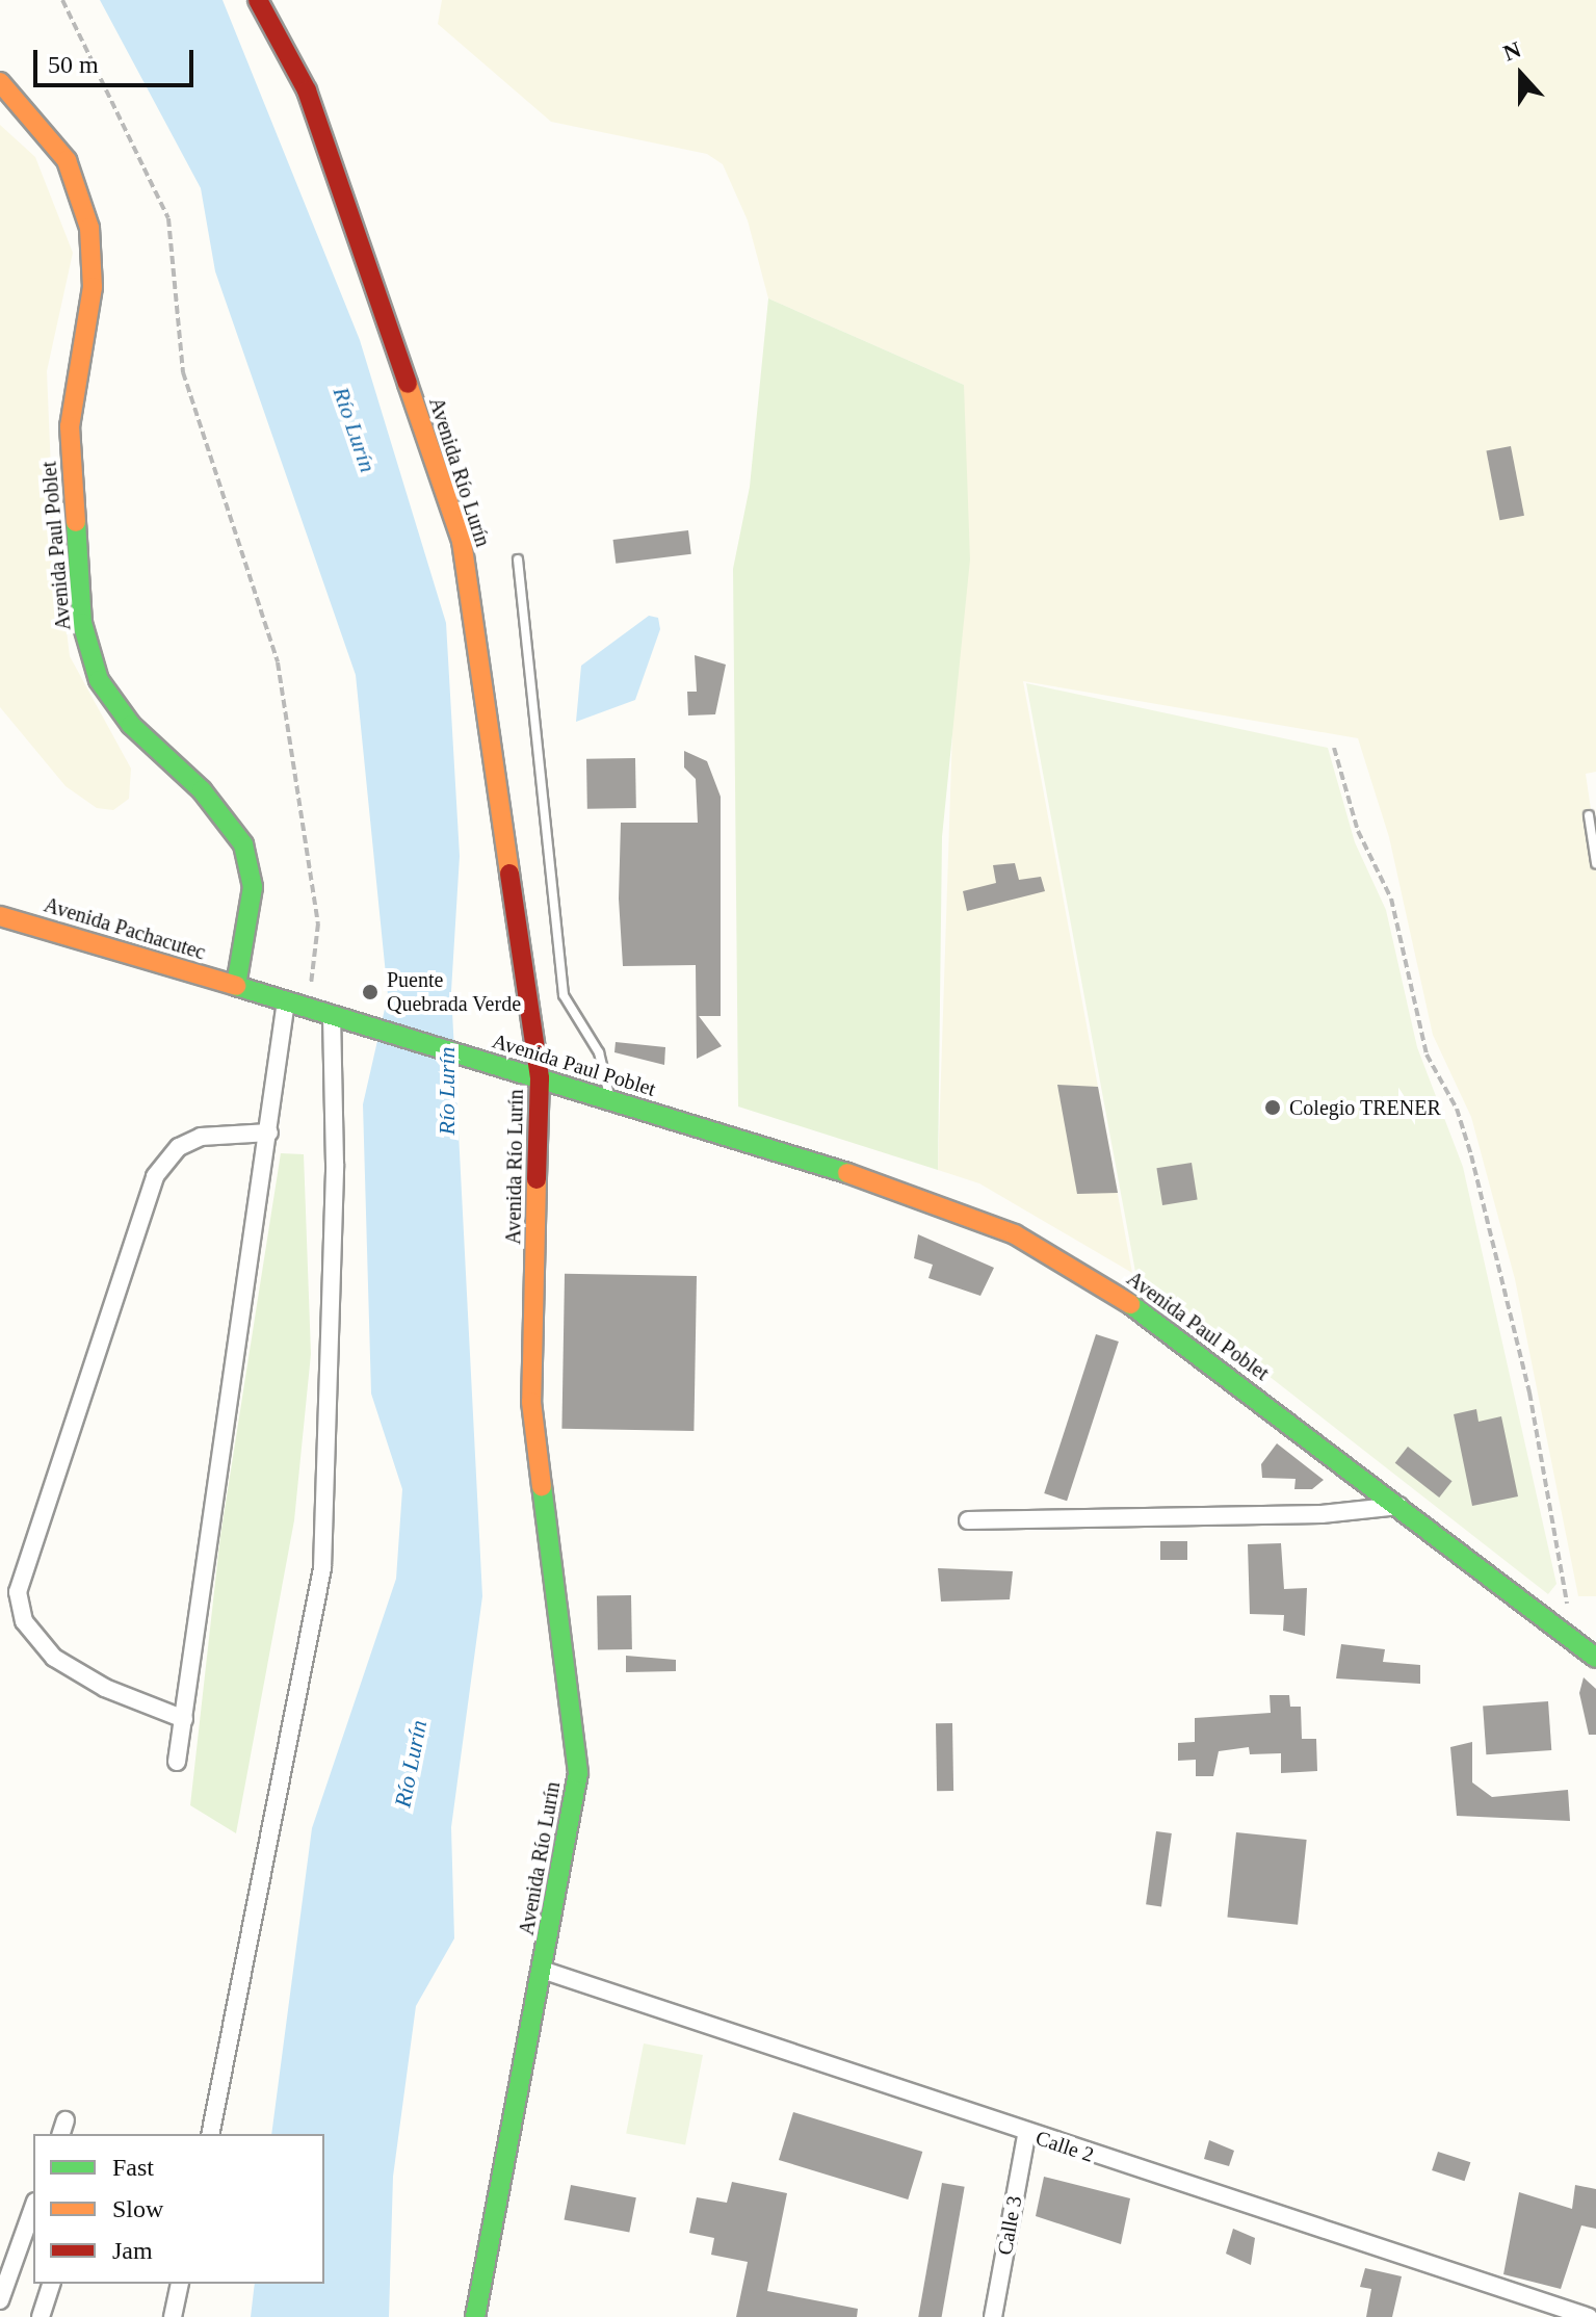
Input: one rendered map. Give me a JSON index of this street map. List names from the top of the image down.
{
  "streets": {
    "main road": ["Avenida Río Lurín", "Avenida Paul Poblet", "Avenida Pachacutec"],
    "street": ["Calle 2", "Calle 3"]
  },
  "crossings": [
    ["Avenida Río Lurín", "Avenida Paul Poblet"],
    ["Avenida Río Lurín", "Calle 2"],
    ["Avenida Paul Poblet", "Avenida Pachacutec"],
    ["Calle 2", "Calle 3"]
  ],
  "water": ["Río Lurín"],
  "places": ["Puente Quebrada Verde", "Colegio TRENER"],
  "legend": ["Fast", "Slow", "Jam"],
  "scale_bar": "50 m",
  "north": "top"
}
